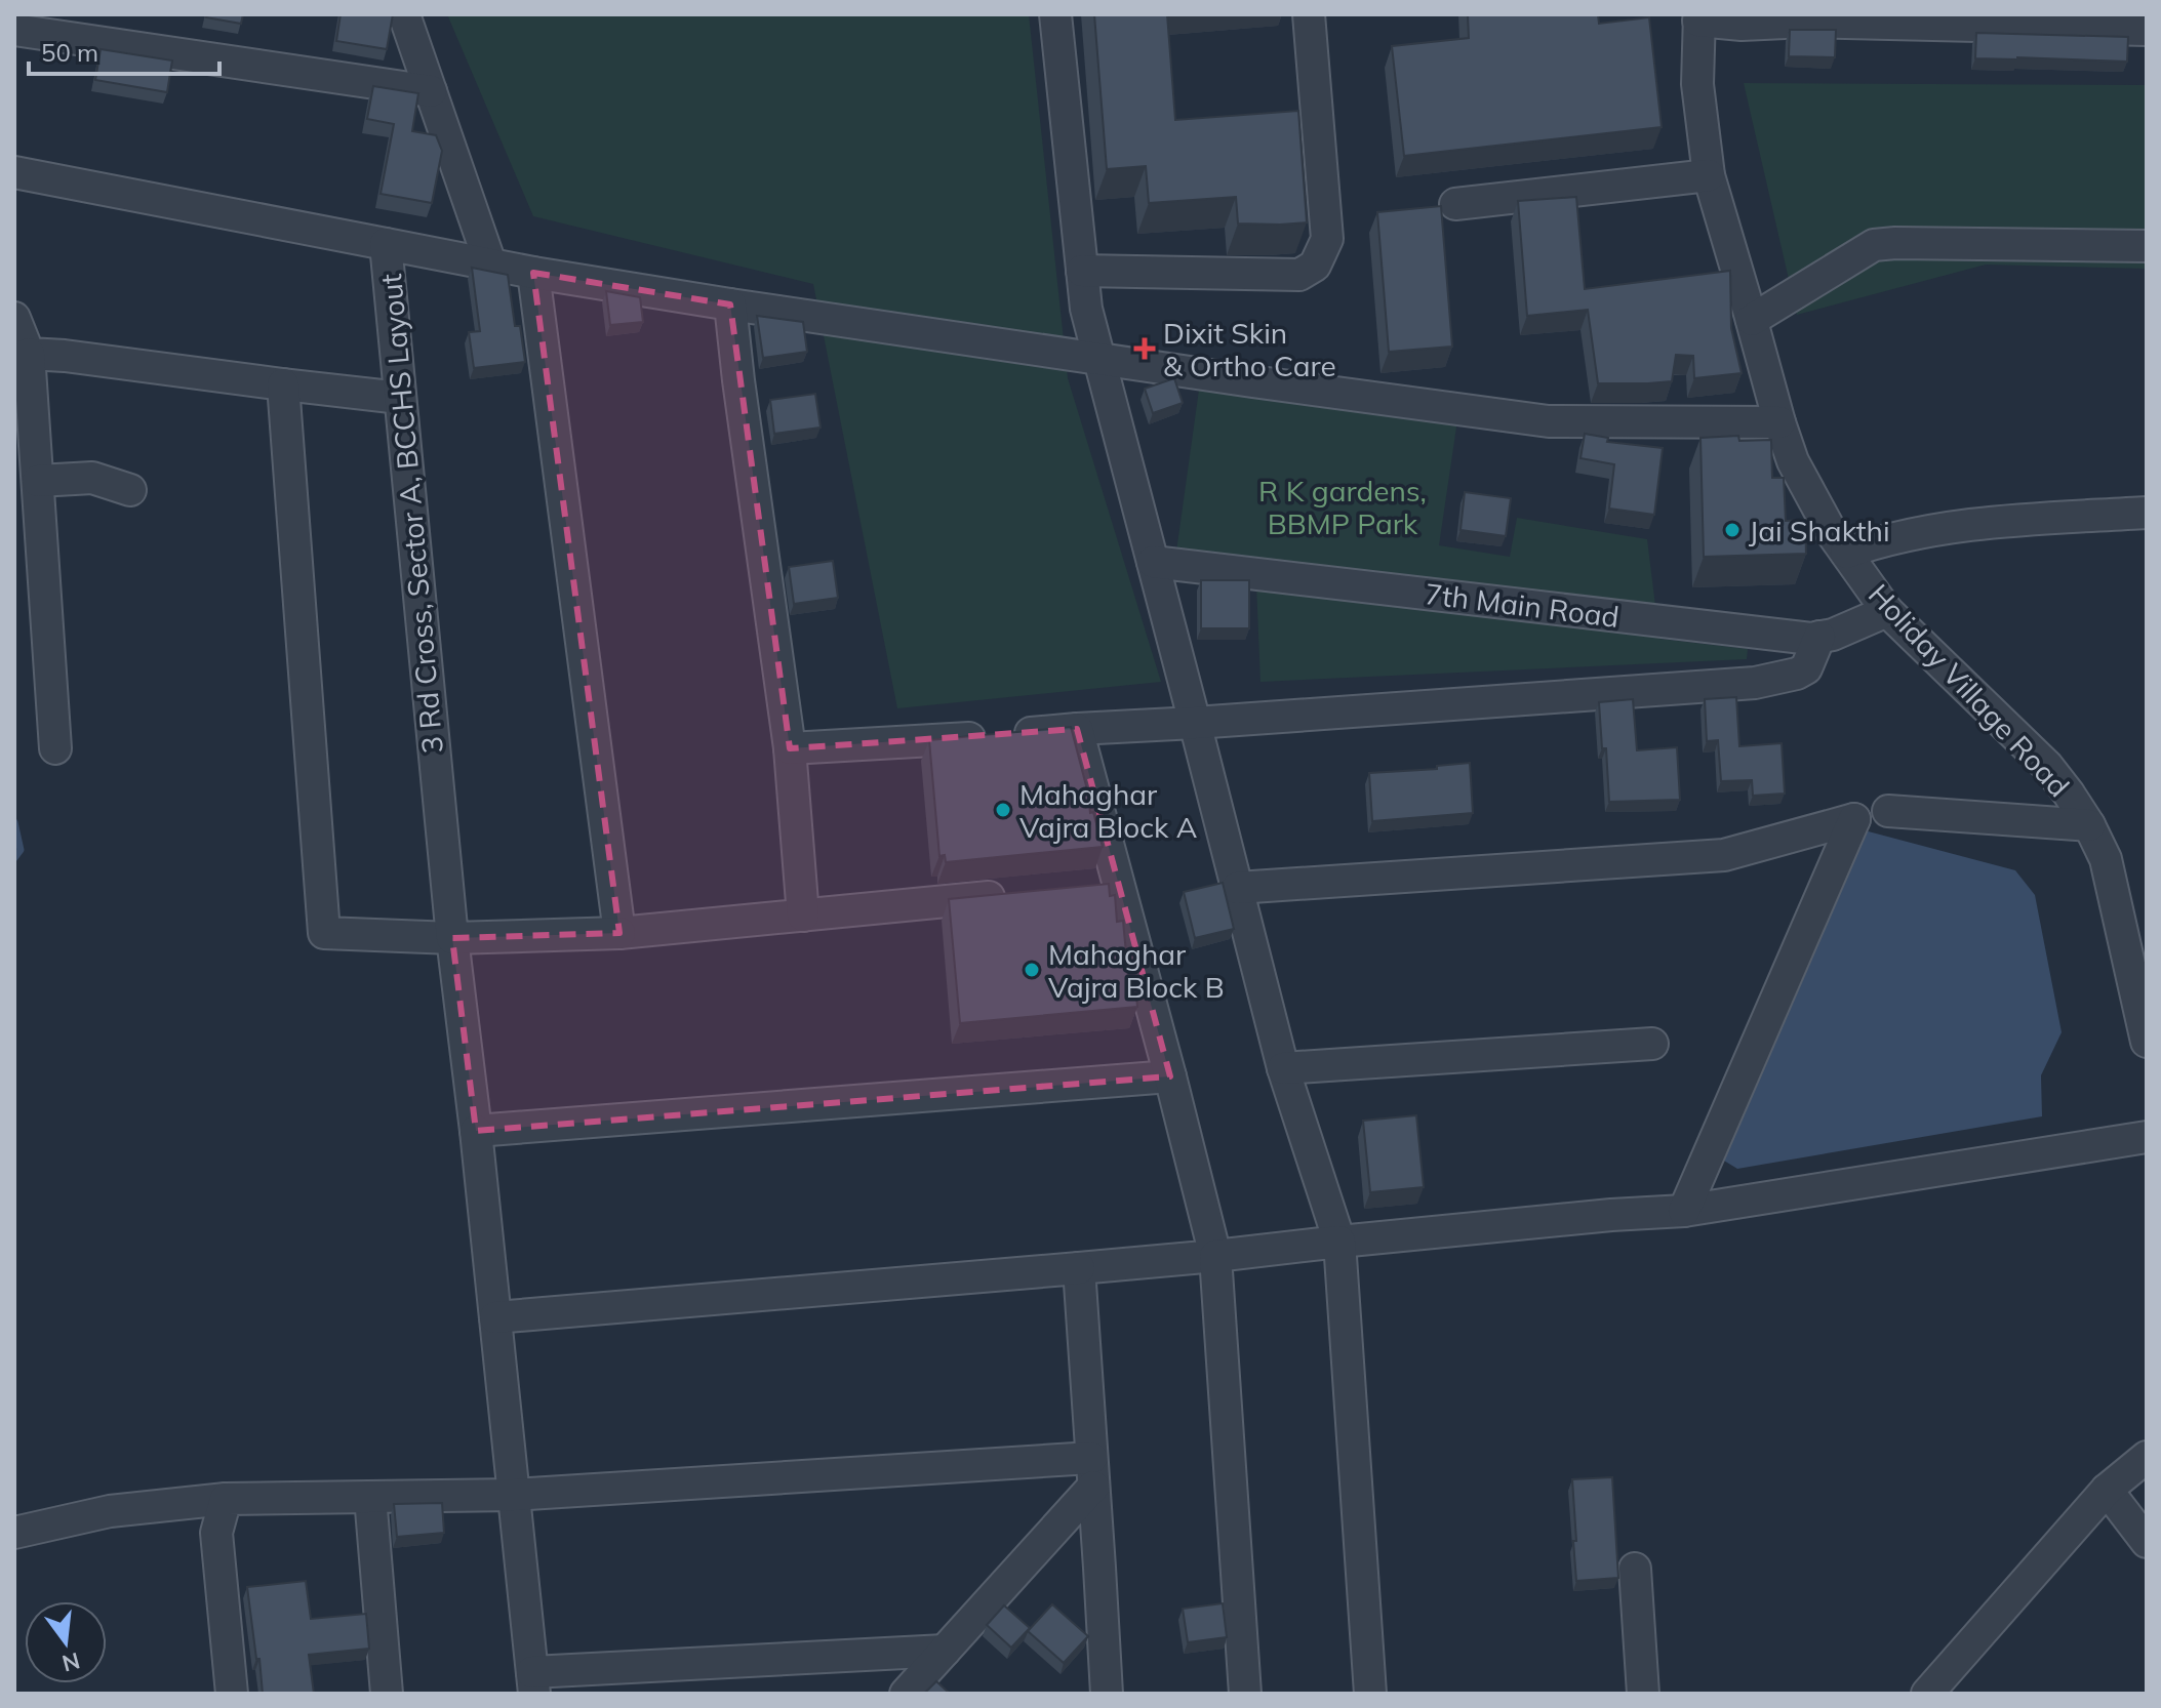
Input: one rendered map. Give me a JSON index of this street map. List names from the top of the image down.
{
  "streets": {
    "street": ["3 Rd Cross, Sector A, BCCHS Layout", "7th Main Road", "Holiday Village Road"]
  },
  "crossings": [
    ["3 Rd Cross, Sector A, BCCHS Layout", "Holiday Village Road"],
    ["7th Main Road", "Holiday Village Road"]
  ],
  "parks": ["R K gardens, BBMP Park"],
  "places": {
    "health": ["Dixit Skin & Ortho Care"],
    "other": ["Jai Shakthi", "Mahaghar Vajra Block A", "Mahaghar Vajra Block B"]
  },
  "scale_bar": "50 m",
  "north": "bottom"
}
